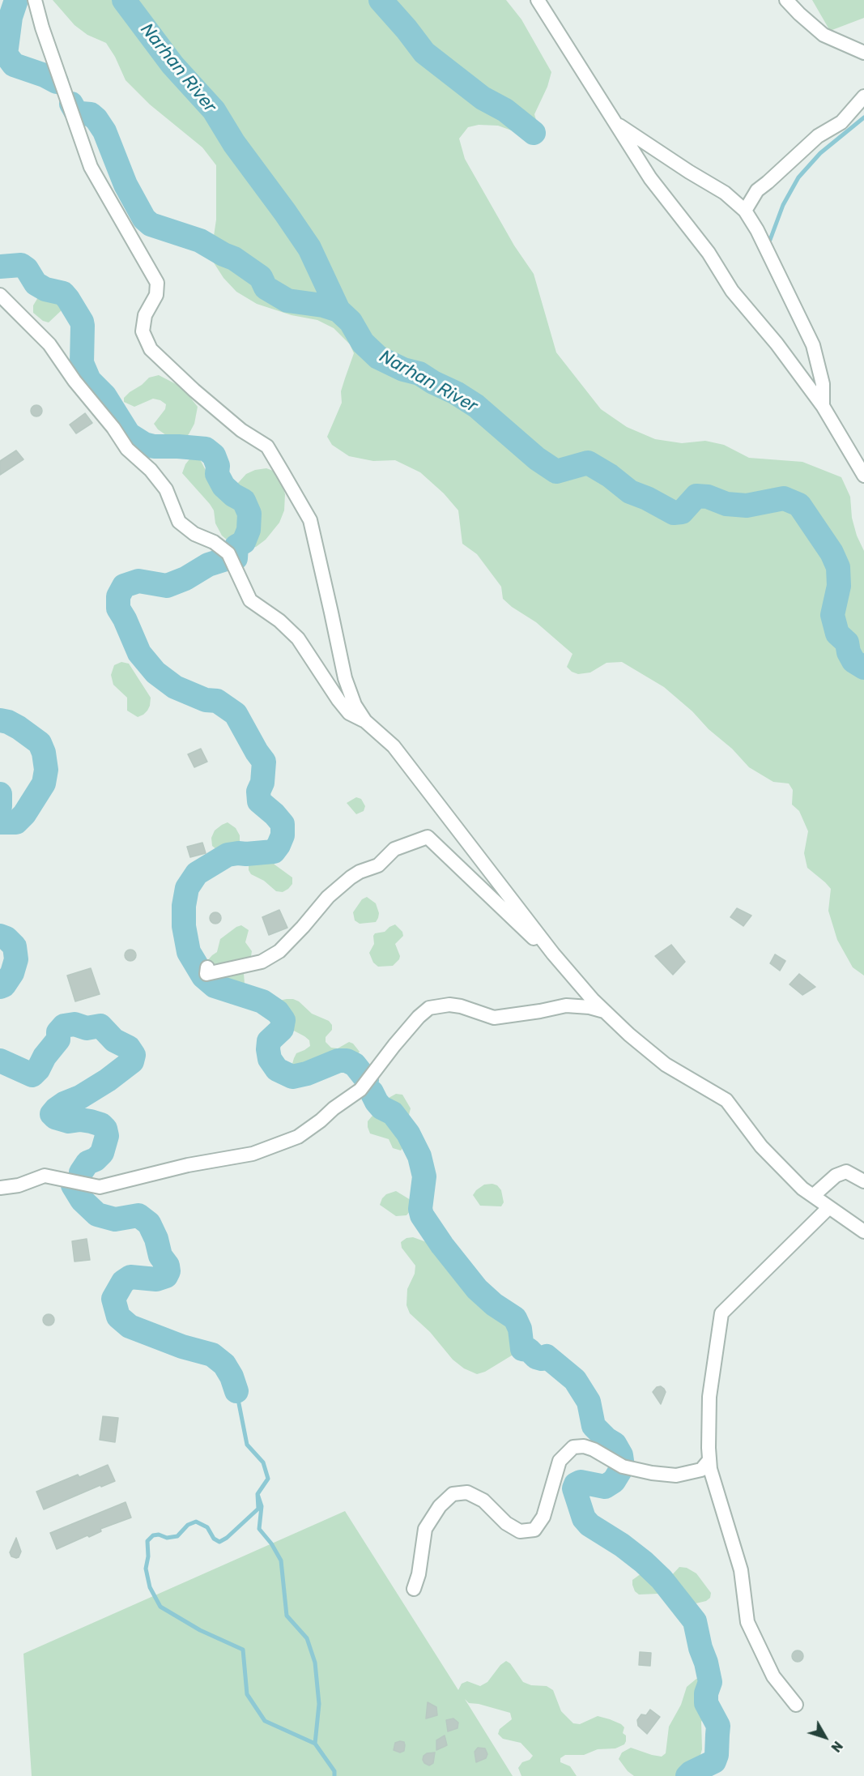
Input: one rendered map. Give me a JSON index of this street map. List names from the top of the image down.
{
  "water": ["Narhan River"],
  "north": "bottom right"
}
